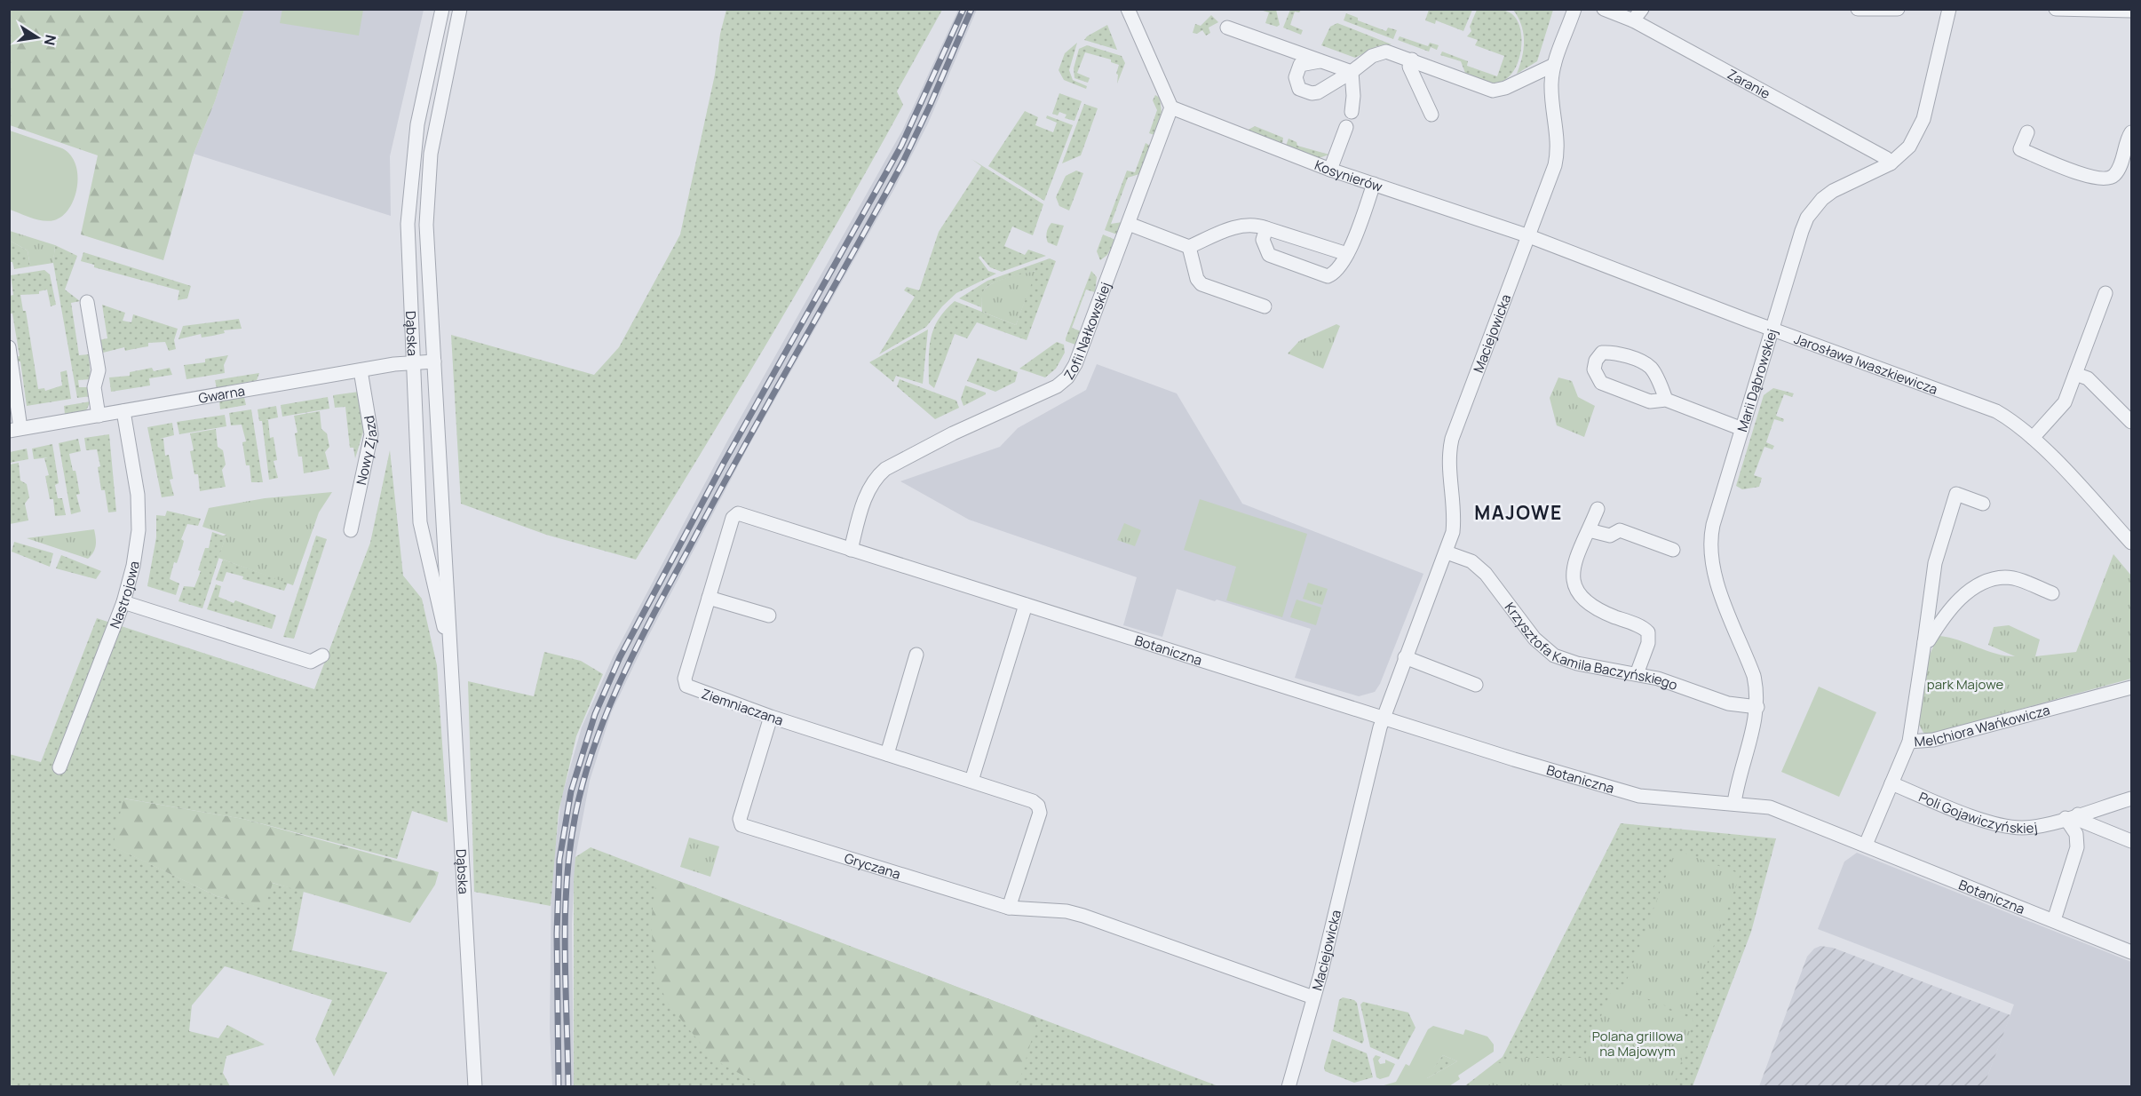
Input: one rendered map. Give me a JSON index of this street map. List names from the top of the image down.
{
  "streets": {
    "street": [
      "Zaranie",
      "Kosynierów",
      "Zofii Nałkowskiej",
      "Dąbska",
      "Maciejowicka",
      "Jarosława Iwaszkiewicza",
      "Marii Dąbrowskiej",
      "Gwarna",
      "Nowy Zjazd",
      "Nastrojowa",
      "Krzysztofa Kamila Baczyńskiego",
      "Botaniczna",
      "Ziemniaczana",
      "Melchiora Wańkowicza",
      "Poli Gojawiczyńskiej",
      "Gryczana"
    ]
  },
  "crossings": [
    ["Zaranie", "Marii Dąbrowskiej"],
    ["Kosynierów", "Zofii Nałkowskiej"],
    ["Kosynierów", "Maciejowicka"],
    ["Kosynierów", "Jarosława Iwaszkiewicza"],
    ["Zofii Nałkowskiej", "Botaniczna"],
    ["Dąbska", "Gwarna"],
    ["Maciejowicka", "Jarosława Iwaszkiewicza"],
    ["Maciejowicka", "Krzysztofa Kamila Baczyńskiego"],
    ["Maciejowicka", "Botaniczna"],
    ["Maciejowicka", "Ziemniaczana"],
    ["Maciejowicka", "Gryczana"],
    ["Jarosława Iwaszkiewicza", "Marii Dąbrowskiej"],
    ["Marii Dąbrowskiej", "Krzysztofa Kamila Baczyńskiego"],
    ["Marii Dąbrowskiej", "Botaniczna"],
    ["Gwarna", "Nowy Zjazd"],
    ["Gwarna", "Nastrojowa"],
    ["Botaniczna", "Ziemniaczana"],
    ["Botaniczna", "Melchiora Wańkowicza"],
    ["Ziemniaczana", "Gryczana"],
    ["Melchiora Wańkowicza", "Poli Gojawiczyńskiej"]
  ],
  "districts": ["MAJOWE"],
  "parks": ["park Majowe", "Polana grillowa na Majowym"],
  "north": "right"
}
